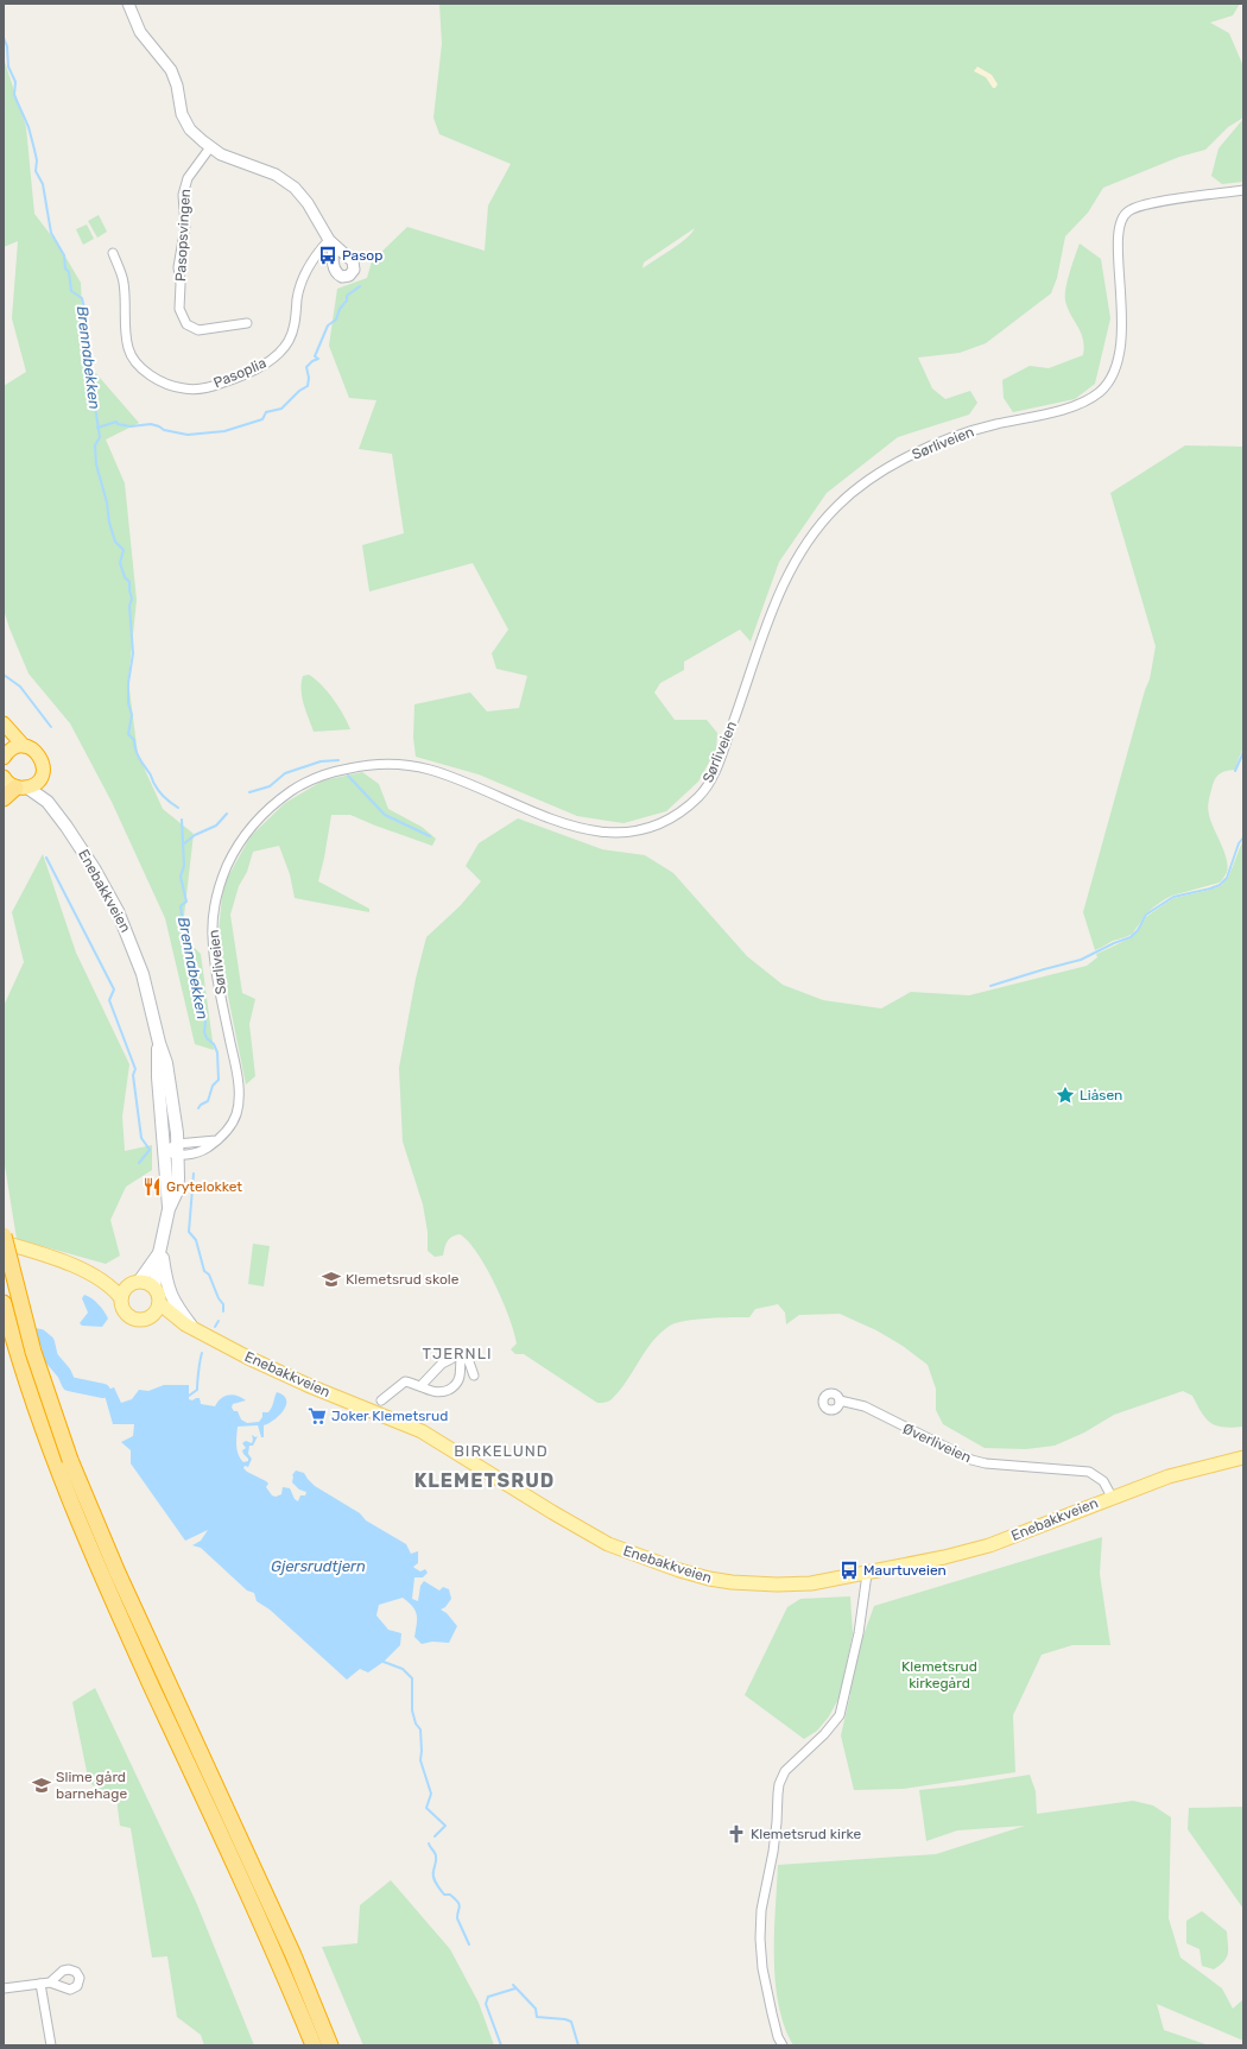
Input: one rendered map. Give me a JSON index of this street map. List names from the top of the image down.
{
  "streets": {
    "main road": ["Enebakkveien"],
    "street": [
      "Pasopsvingen",
      "Pasoplia",
      "Sørliveien",
      "Øverliveien"
    ]
  },
  "crossings": [
    ["Sørliveien", "Enebakkveien"],
    ["Enebakkveien", "Øverliveien"]
  ],
  "districts": ["TJERNLI", "BIRKELUND", "KLEMETSRUD"],
  "water": ["Brennabekken", "Gjersrudtjern"],
  "parks": ["Klemetsrud kirkegård"],
  "places": {
    "bus stop": ["Pasop", "Maurtuveien"],
    "place": ["Liåsen"],
    "restaurant": ["Grytelokket"],
    "school or university": ["Klemetsrud skole", "Slime gård barnehage"],
    "supermarket": ["Joker Klemetsrud"],
    "church": ["Klemetsrud kirke"]
  }
}
